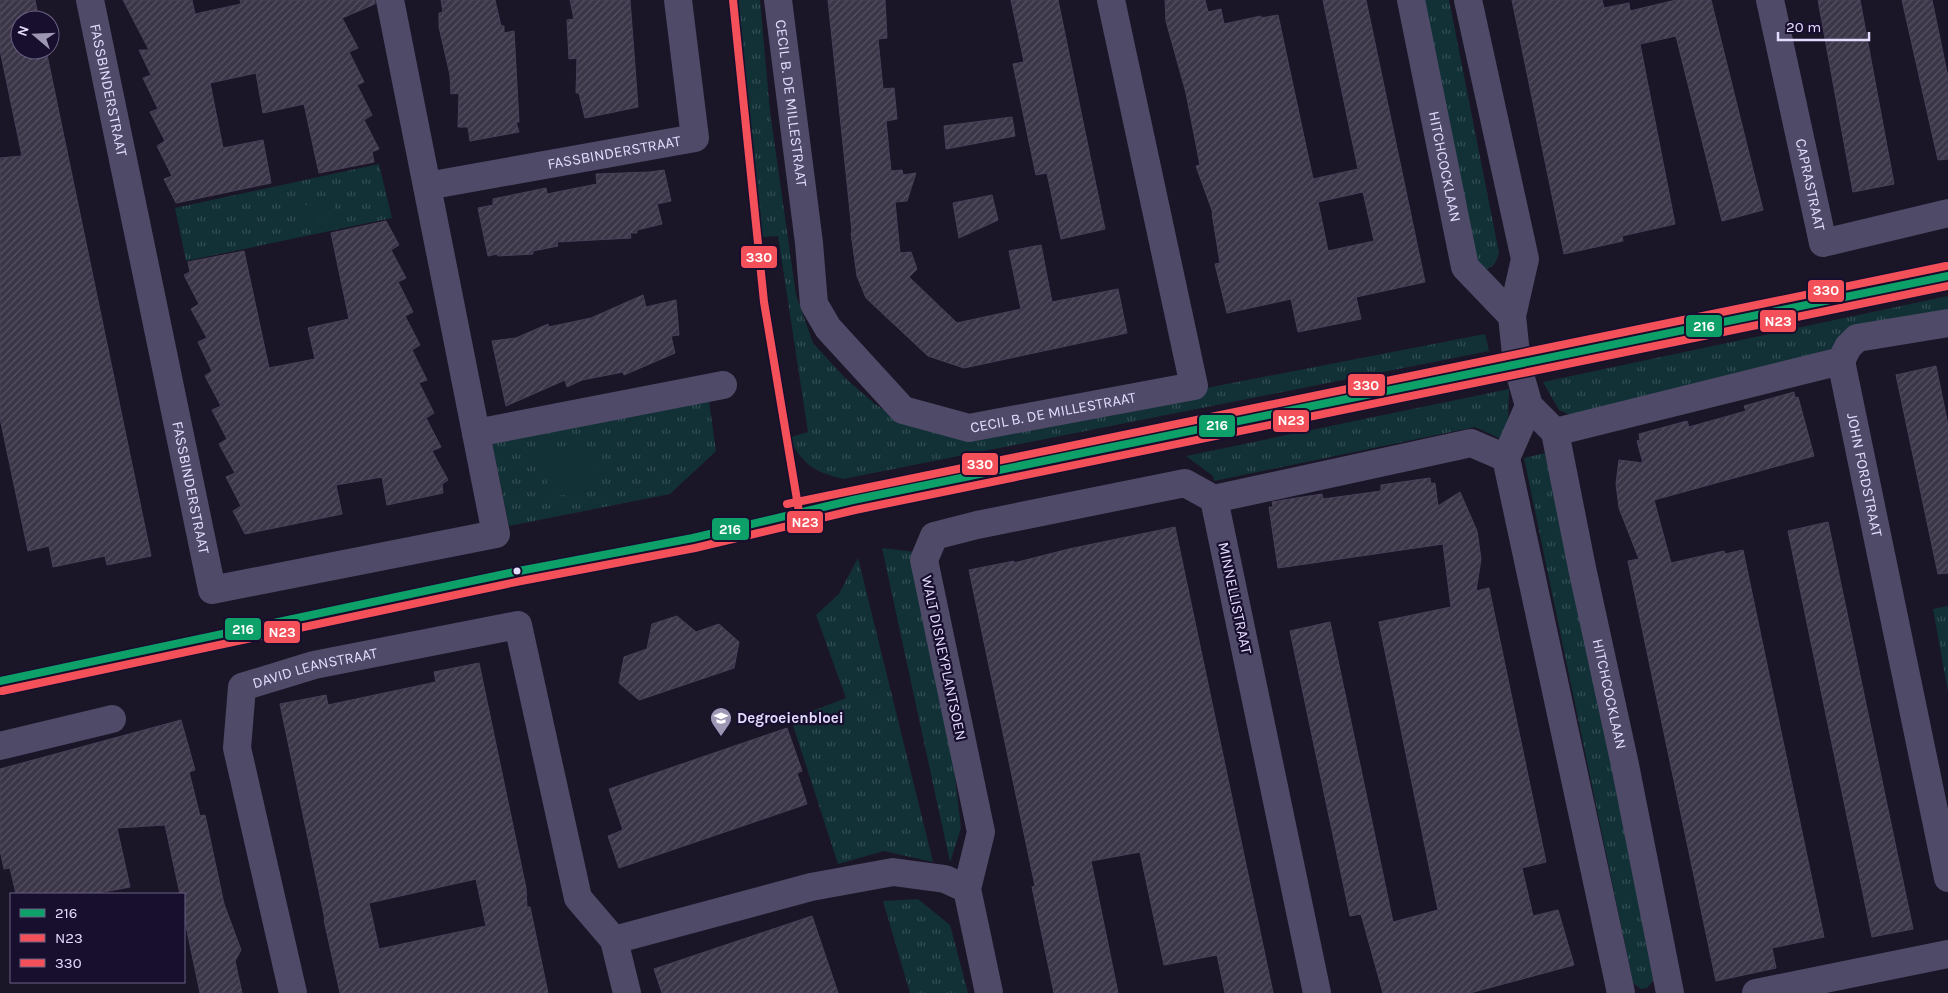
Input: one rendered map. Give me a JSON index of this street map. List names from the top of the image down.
{
  "streets": {
    "street": [
      "FASSBINDERSTRAAT",
      "CECIL B. DE MILLESTRAAT",
      "HITCHCOCKLAAN",
      "CAPRASTRAAT",
      "JOHN FORDSTRAAT",
      "MINNELLISTRAAT",
      "WALT DISNEYPLANTSOEN",
      "DAVID LEANSTRAAT"
    ]
  },
  "crossings": [
    ["MINNELLISTRAAT", "WALT DISNEYPLANTSOEN"]
  ],
  "places": {
    "school or university": ["Degroeienbloei"]
  },
  "lines": ["transit line 330", "transit line 216", "transit line N23"],
  "legend": ["216", "N23", "330"],
  "scale_bar": "20 m",
  "north": "left"
}
